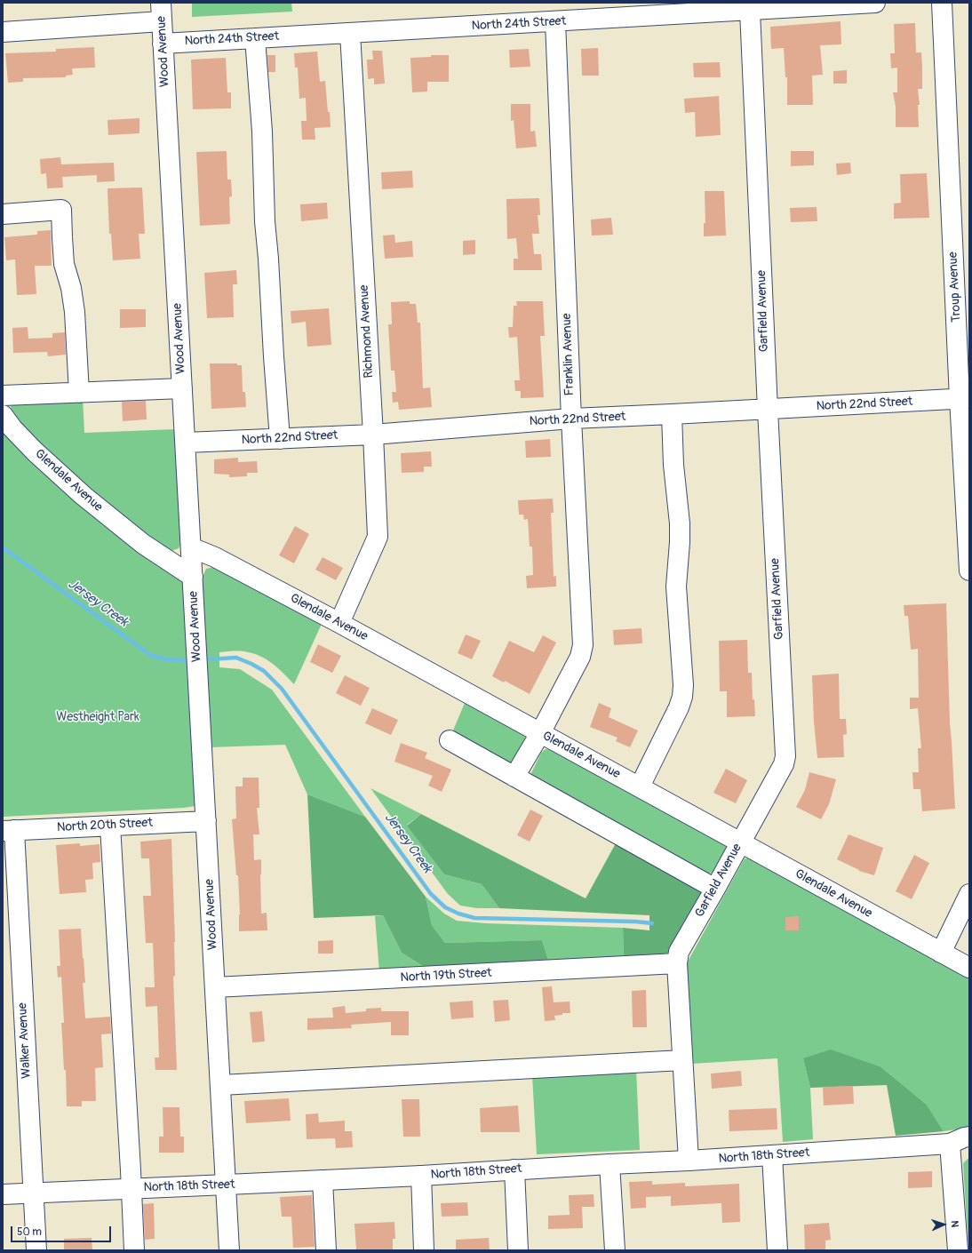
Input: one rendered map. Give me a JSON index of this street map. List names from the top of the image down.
{
  "streets": {
    "street": [
      "North 24th Street",
      "Wood Avenue",
      "Troup Avenue",
      "Garfield Avenue",
      "Richmond Avenue",
      "Franklin Avenue",
      "North 22nd Street",
      "Glendale Avenue",
      "North 20th Street",
      "North 19th Street",
      "Walker Avenue",
      "North 18th Street"
    ]
  },
  "crossings": [
    ["North 24th Street", "Wood Avenue"],
    ["North 24th Street", "Garfield Avenue"],
    ["North 24th Street", "Richmond Avenue"],
    ["North 24th Street", "Franklin Avenue"],
    ["Wood Avenue", "North 22nd Street"],
    ["Wood Avenue", "Glendale Avenue"],
    ["Wood Avenue", "North 20th Street"],
    ["Wood Avenue", "North 19th Street"],
    ["Wood Avenue", "North 18th Street"],
    ["Troup Avenue", "North 22nd Street"],
    ["Garfield Avenue", "North 22nd Street"],
    ["Garfield Avenue", "Glendale Avenue"],
    ["Garfield Avenue", "North 19th Street"],
    ["Garfield Avenue", "North 18th Street"],
    ["Richmond Avenue", "North 22nd Street"],
    ["Richmond Avenue", "Glendale Avenue"],
    ["Franklin Avenue", "North 22nd Street"],
    ["Franklin Avenue", "Glendale Avenue"],
    ["North 20th Street", "Walker Avenue"],
    ["Walker Avenue", "North 18th Street"]
  ],
  "water": ["Jersey Creek"],
  "parks": ["Westheight Park"],
  "scale_bar": "50 m",
  "north": "right"
}
